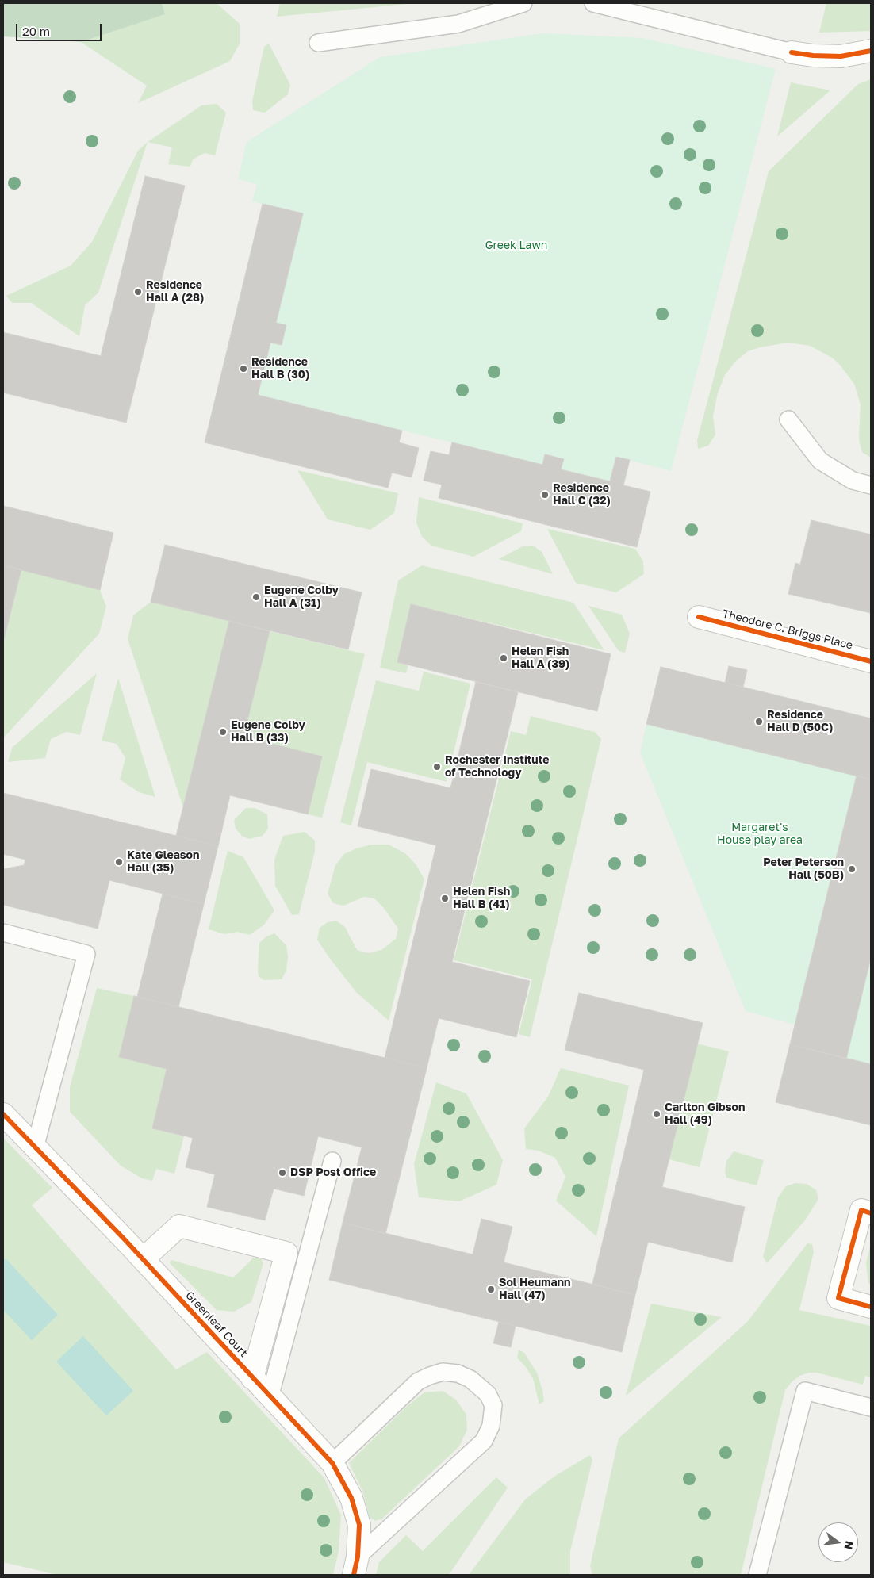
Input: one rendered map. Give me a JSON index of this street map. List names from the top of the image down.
{
  "streets": {
    "street": ["Theodore C. Briggs Place", "Greenleaf Court"]
  },
  "parks": ["Greek Lawn", "Margaret's House play area"],
  "places": [
    "Residence Hall A (28)",
    "Residence Hall B (30)",
    "Residence Hall C (32)",
    "Eugene Colby Hall A (31)",
    "Helen Fish Hall A (39)",
    "Residence Hall D (50C)",
    "Eugene Colby Hall B (33)",
    "Rochester Institute of Technology",
    "Kate Gleason Hall (35)",
    "Peter Peterson Hall (50B)",
    "Helen Fish Hall B (41)",
    "Carlton Gibson Hall (49)",
    "DSP Post Office",
    "Sol Heumann Hall (47)"
  ],
  "scale_bar": "20 m",
  "north": "right"
}
